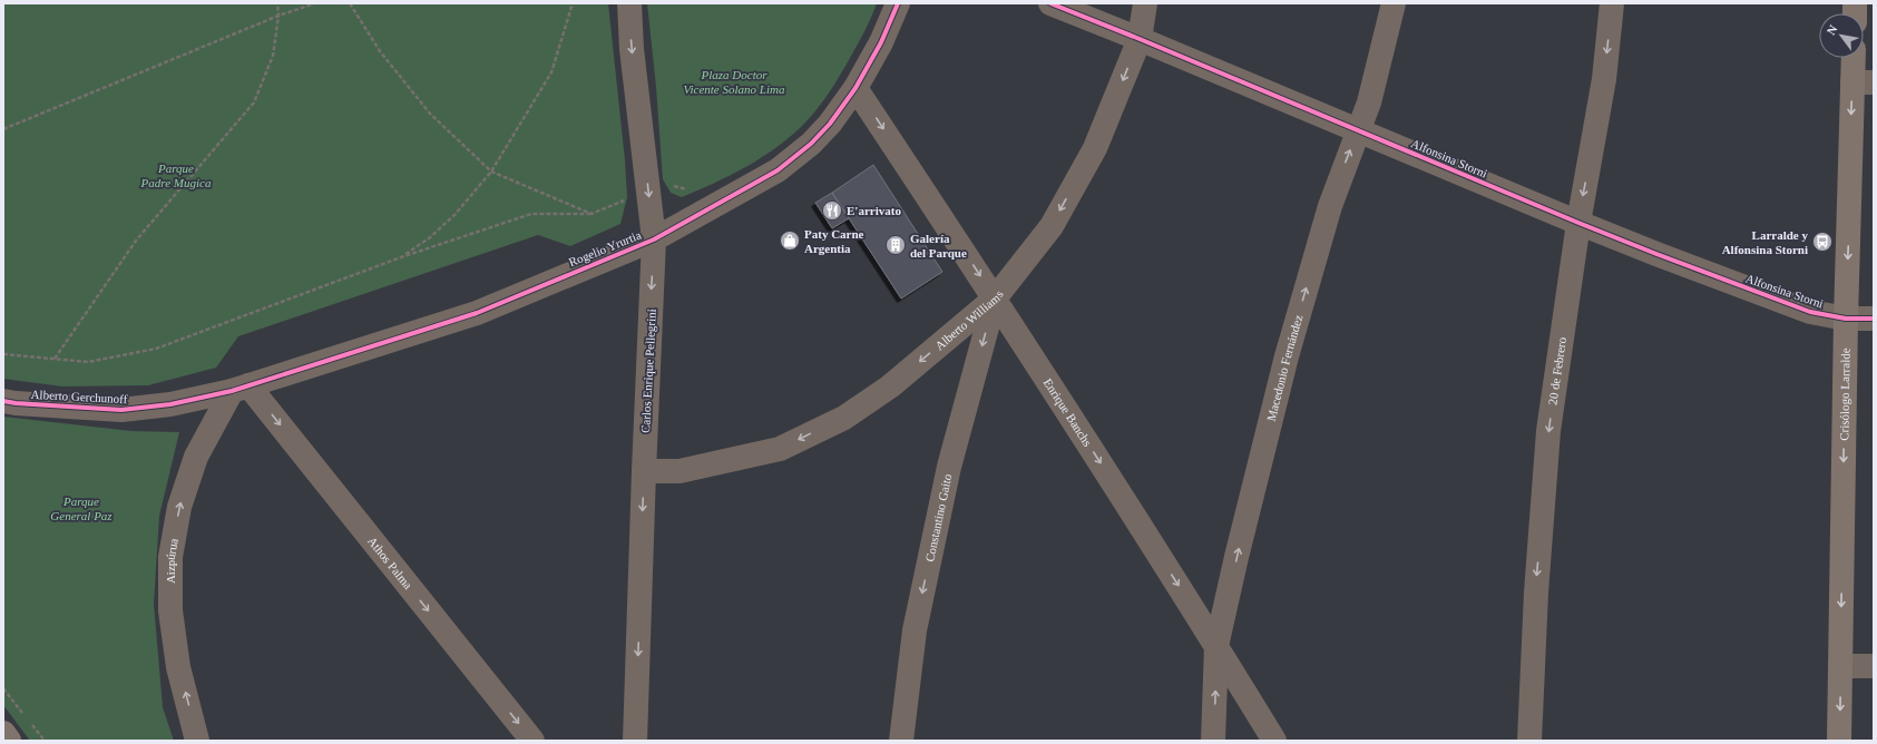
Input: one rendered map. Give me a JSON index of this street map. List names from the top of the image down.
{
  "streets": {
    "street": [
      "Alfonsina Storni",
      "Rogelio Yrurtia",
      "Alberto Williams",
      "Macedonio Fernández",
      "Carlos Enrique Pellegrini",
      "20 de Febrero",
      "Crisólogo Larralde",
      "Alberto Gerchunoff",
      "Enrique Banchs",
      "Constantino Gaito",
      "Aizpúrua",
      "Athos Palma"
    ]
  },
  "crossings": [
    ["Alfonsina Storni", "Alberto Williams"],
    ["Alfonsina Storni", "Macedonio Fernández"],
    ["Alfonsina Storni", "20 de Febrero"],
    ["Alfonsina Storni", "Crisólogo Larralde"],
    ["Rogelio Yrurtia", "Carlos Enrique Pellegrini"],
    ["Rogelio Yrurtia", "Alberto Gerchunoff"],
    ["Rogelio Yrurtia", "Enrique Banchs"],
    ["Rogelio Yrurtia", "Aizpúrua"],
    ["Rogelio Yrurtia", "Athos Palma"],
    ["Alberto Williams", "Carlos Enrique Pellegrini"],
    ["Alberto Williams", "Enrique Banchs"],
    ["Alberto Williams", "Constantino Gaito"],
    ["Macedonio Fernández", "Enrique Banchs"],
    ["Alberto Gerchunoff", "Aizpúrua"],
    ["Alberto Gerchunoff", "Athos Palma"],
    ["Enrique Banchs", "Constantino Gaito"],
    ["Aizpúrua", "Athos Palma"]
  ],
  "one_way": [
    "Alberto Williams",
    "Macedonio Fernández",
    "Carlos Enrique Pellegrini",
    "20 de Febrero",
    "Crisólogo Larralde",
    "Enrique Banchs",
    "Constantino Gaito",
    "Aizpúrua",
    "Athos Palma"
  ],
  "parks": ["Plaza Doctor Vicente Solano Lima", "Parque Padre Mugica", "Parque General Paz"],
  "places": {
    "restaurant": ["E'arrivato"],
    "shop": ["Paty Carne Argentia"],
    "bus stop": ["Larralde y Alfonsina Storni"],
    "building": ["Galería del Parque"]
  },
  "north": "top left"
}
